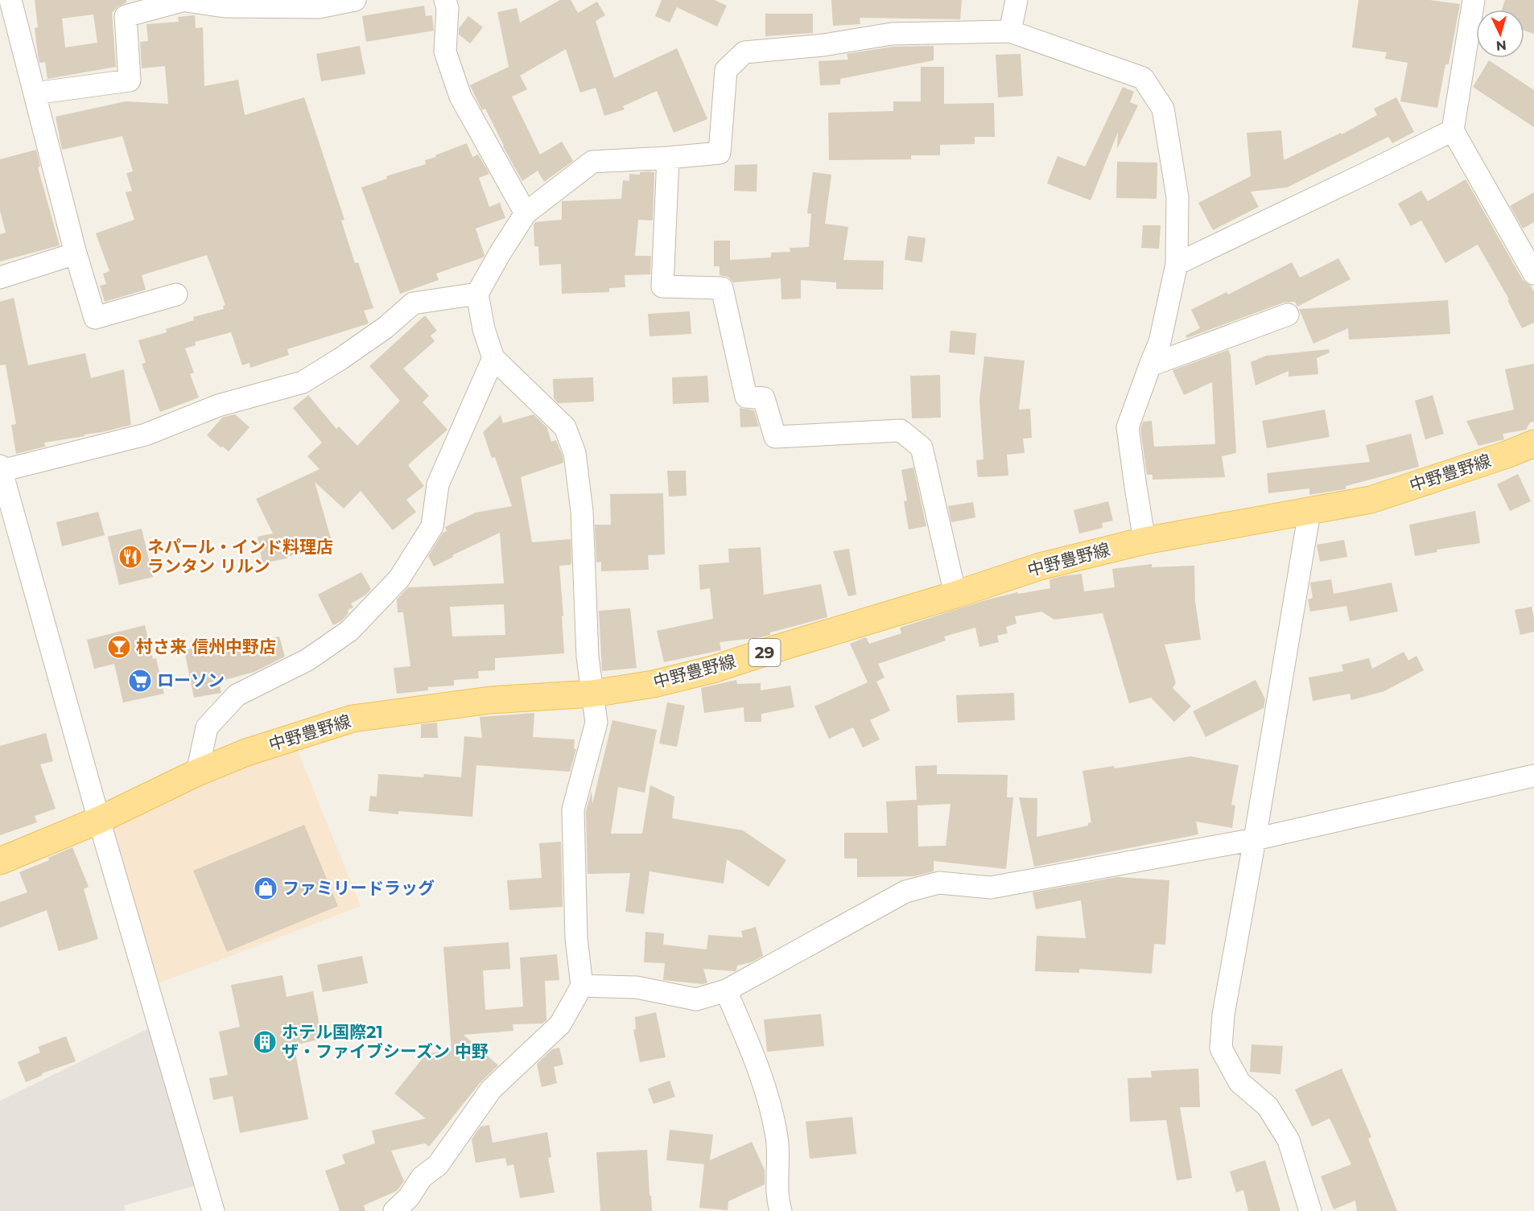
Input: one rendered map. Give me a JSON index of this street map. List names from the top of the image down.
{
  "streets": {
    "main road": ["中野豊野線", "29"]
  },
  "places": {
    "restaurant": ["ネパール・インド料理店 ランタン リルン"],
    "bar": ["村さ来 信州中野店"],
    "supermarket": ["ローソン"],
    "shop": ["ファミリードラッグ"],
    "building": ["ホテル国際21 ザ・ファイブシーズン 中野"]
  },
  "north": "bottom"
}
